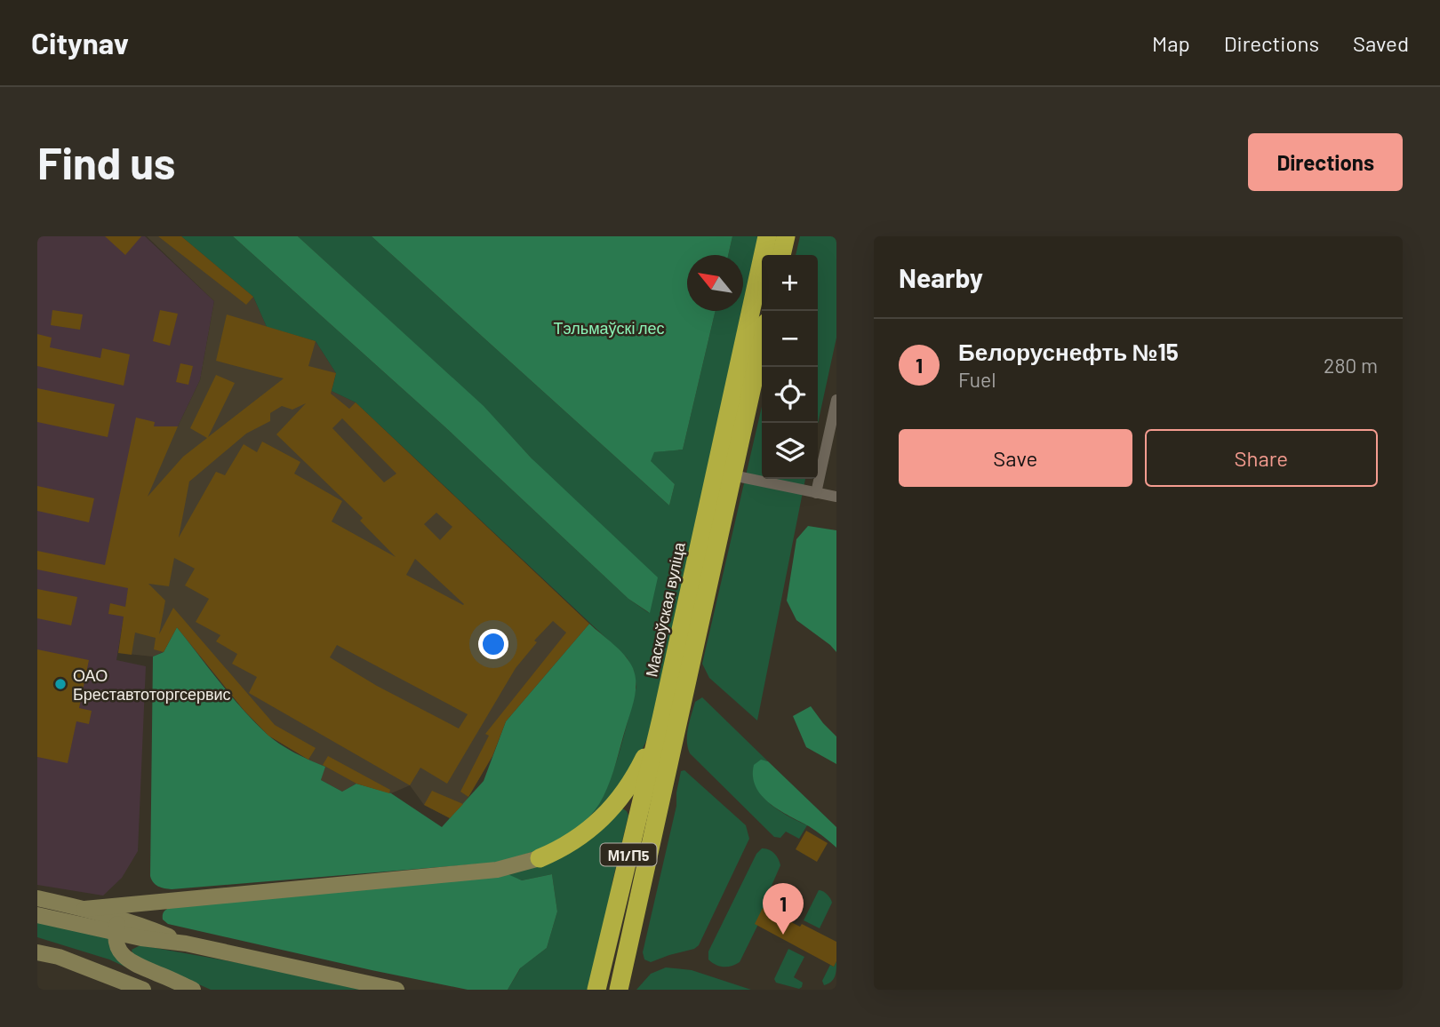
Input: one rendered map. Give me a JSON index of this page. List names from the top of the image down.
{
  "streets": {
    "highway": ["Маскоўская вуліца", "М1/П5"]
  },
  "parks": ["Тэльмаўскі лес"],
  "places": ["ОАО Бреставтоторгсервис"],
  "north": "top left",
  "page": {
    "header": "Citynav",
    "nav": ["Map", "Directions", "Saved"],
    "buttons": [
      "Directions",
      ["Save", "Share"]
    ],
    "title": "Find us",
    "heading": "Nearby",
    "map_buttons": ["+", "−"],
    "list": [
      {
        "mark": "1",
        "name": "Белоруснефть №15",
        "note": "Fuel",
        "value": "280 m"
      }
    ],
    "pins": "1"
  }
}
